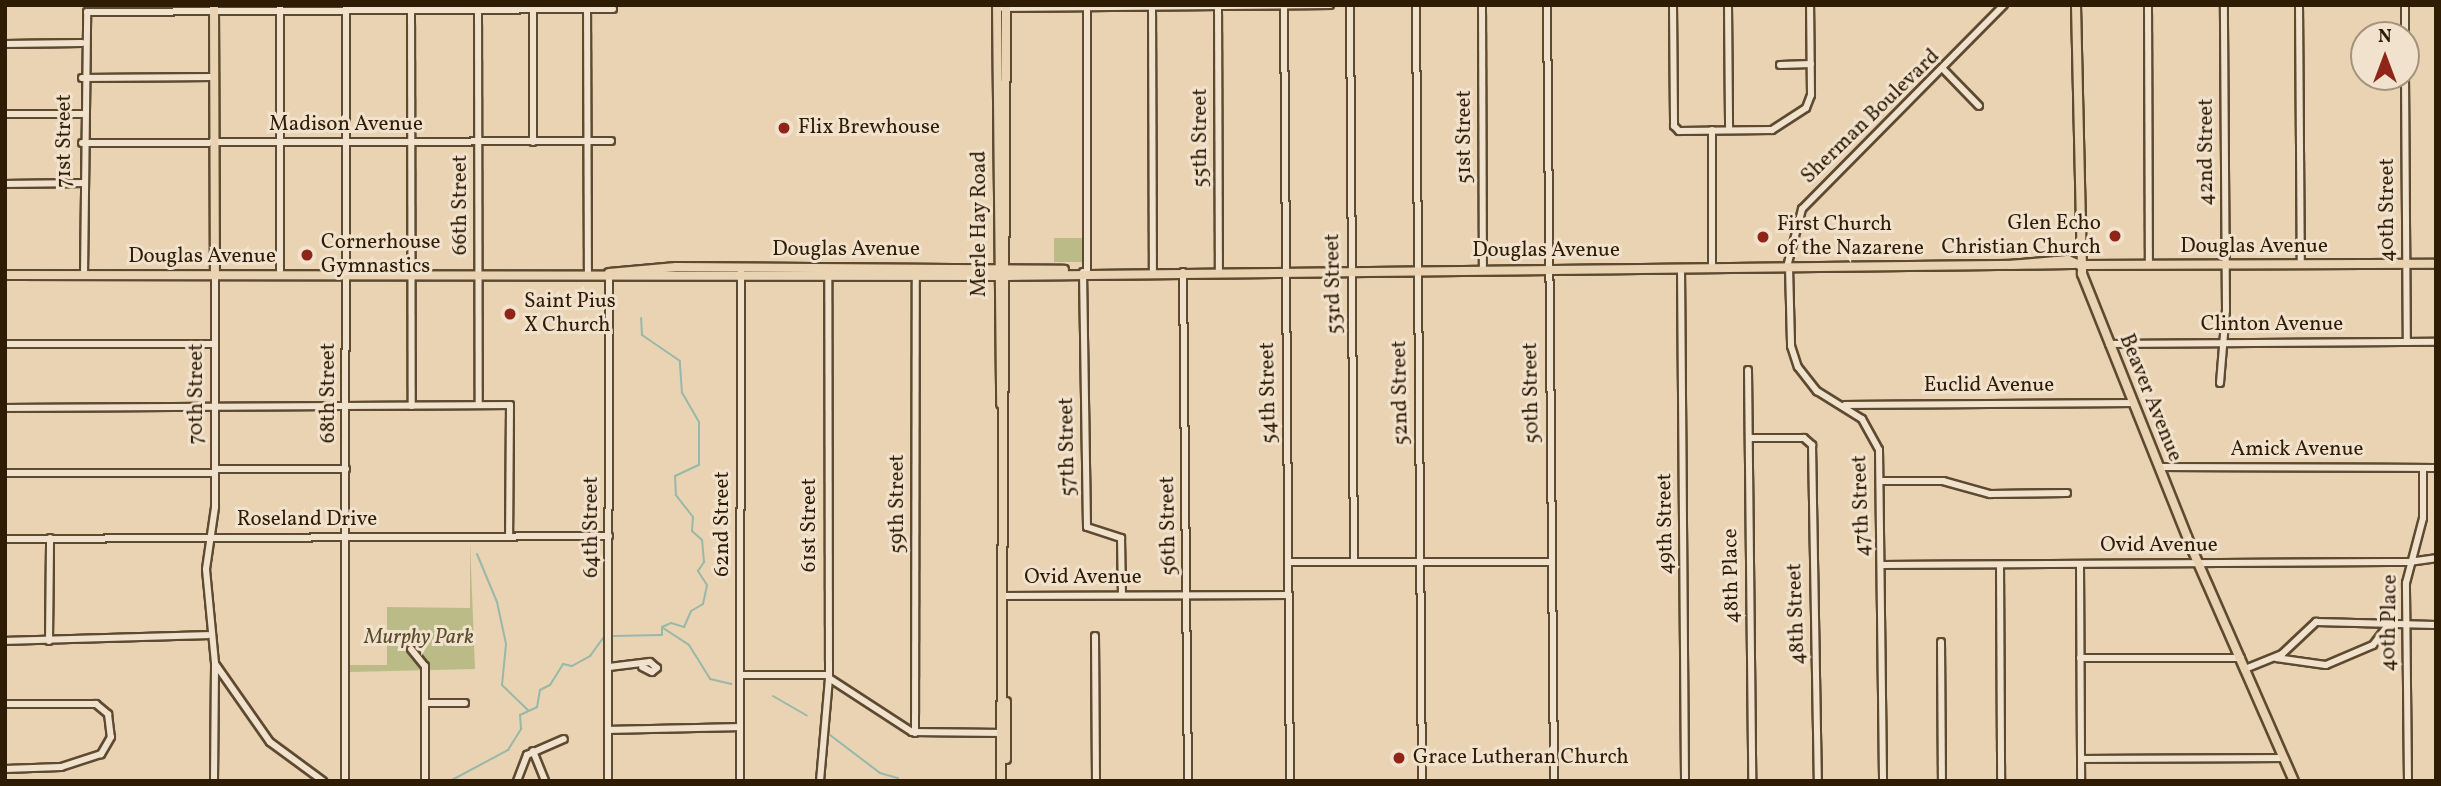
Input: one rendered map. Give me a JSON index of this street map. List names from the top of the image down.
{
  "streets": {
    "main road": [
      "Merle Hay Road",
      "Douglas Avenue",
      "70th Street",
      "Beaver Avenue"
    ],
    "street": [
      "Sherman Boulevard",
      "Madison Avenue",
      "51st Street",
      "55th Street",
      "71st Street",
      "42nd Street",
      "66th Street",
      "40th Street",
      "53rd Street",
      "Clinton Avenue",
      "Euclid Avenue",
      "68th Street",
      "54th Street",
      "52nd Street",
      "50th Street",
      "57th Street",
      "Amick Avenue",
      "59th Street",
      "47th Street",
      "Roseland Drive",
      "62nd Street",
      "49th Street",
      "61st Street",
      "56th Street",
      "64th Street",
      "Ovid Avenue",
      "48th Place",
      "48th Street",
      "40th Place"
    ]
  },
  "crossings": [
    ["Sherman Boulevard", "Douglas Avenue"],
    ["Sherman Boulevard", "47th Street"],
    ["Madison Avenue", "71st Street"],
    ["Madison Avenue", "66th Street"],
    ["Madison Avenue", "68th Street"],
    ["Madison Avenue", "70th Street"],
    ["51st Street", "Douglas Avenue"],
    ["55th Street", "Douglas Avenue"],
    ["71st Street", "Douglas Avenue"],
    ["42nd Street", "Douglas Avenue"],
    ["42nd Street", "Clinton Avenue"],
    ["66th Street", "Douglas Avenue"],
    ["40th Street", "Douglas Avenue"],
    ["40th Street", "Clinton Avenue"],
    ["Merle Hay Road", "Douglas Avenue"],
    ["Merle Hay Road", "Ovid Avenue"],
    ["Douglas Avenue", "53rd Street"],
    ["Douglas Avenue", "68th Street"],
    ["Douglas Avenue", "54th Street"],
    ["Douglas Avenue", "52nd Street"],
    ["Douglas Avenue", "50th Street"],
    ["Douglas Avenue", "70th Street"],
    ["Douglas Avenue", "Beaver Avenue"],
    ["Douglas Avenue", "57th Street"],
    ["Douglas Avenue", "59th Street"],
    ["Douglas Avenue", "47th Street"],
    ["Douglas Avenue", "62nd Street"],
    ["Douglas Avenue", "49th Street"],
    ["Douglas Avenue", "61st Street"],
    ["Douglas Avenue", "56th Street"],
    ["Douglas Avenue", "64th Street"],
    ["Clinton Avenue", "Beaver Avenue"],
    ["Euclid Avenue", "Beaver Avenue"],
    ["Euclid Avenue", "47th Street"],
    ["68th Street", "Roseland Drive"],
    ["54th Street", "Ovid Avenue"],
    ["70th Street", "Roseland Drive"],
    ["Beaver Avenue", "Amick Avenue"],
    ["Beaver Avenue", "Ovid Avenue"],
    ["57th Street", "Ovid Avenue"],
    ["Amick Avenue", "40th Place"],
    ["47th Street", "Ovid Avenue"],
    ["Roseland Drive", "64th Street"],
    ["56th Street", "Ovid Avenue"],
    ["Ovid Avenue", "40th Place"],
    ["48th Place", "48th Street"]
  ],
  "parks": ["Murphy Park"],
  "places": [
    "Flix Brewhouse",
    "Glen Echo Christian Church",
    "First Church of the Nazarene",
    "Cornerhouse Gymnastics",
    "Saint Pius X Church",
    "Grace Lutheran Church"
  ],
  "north": "top"
}
